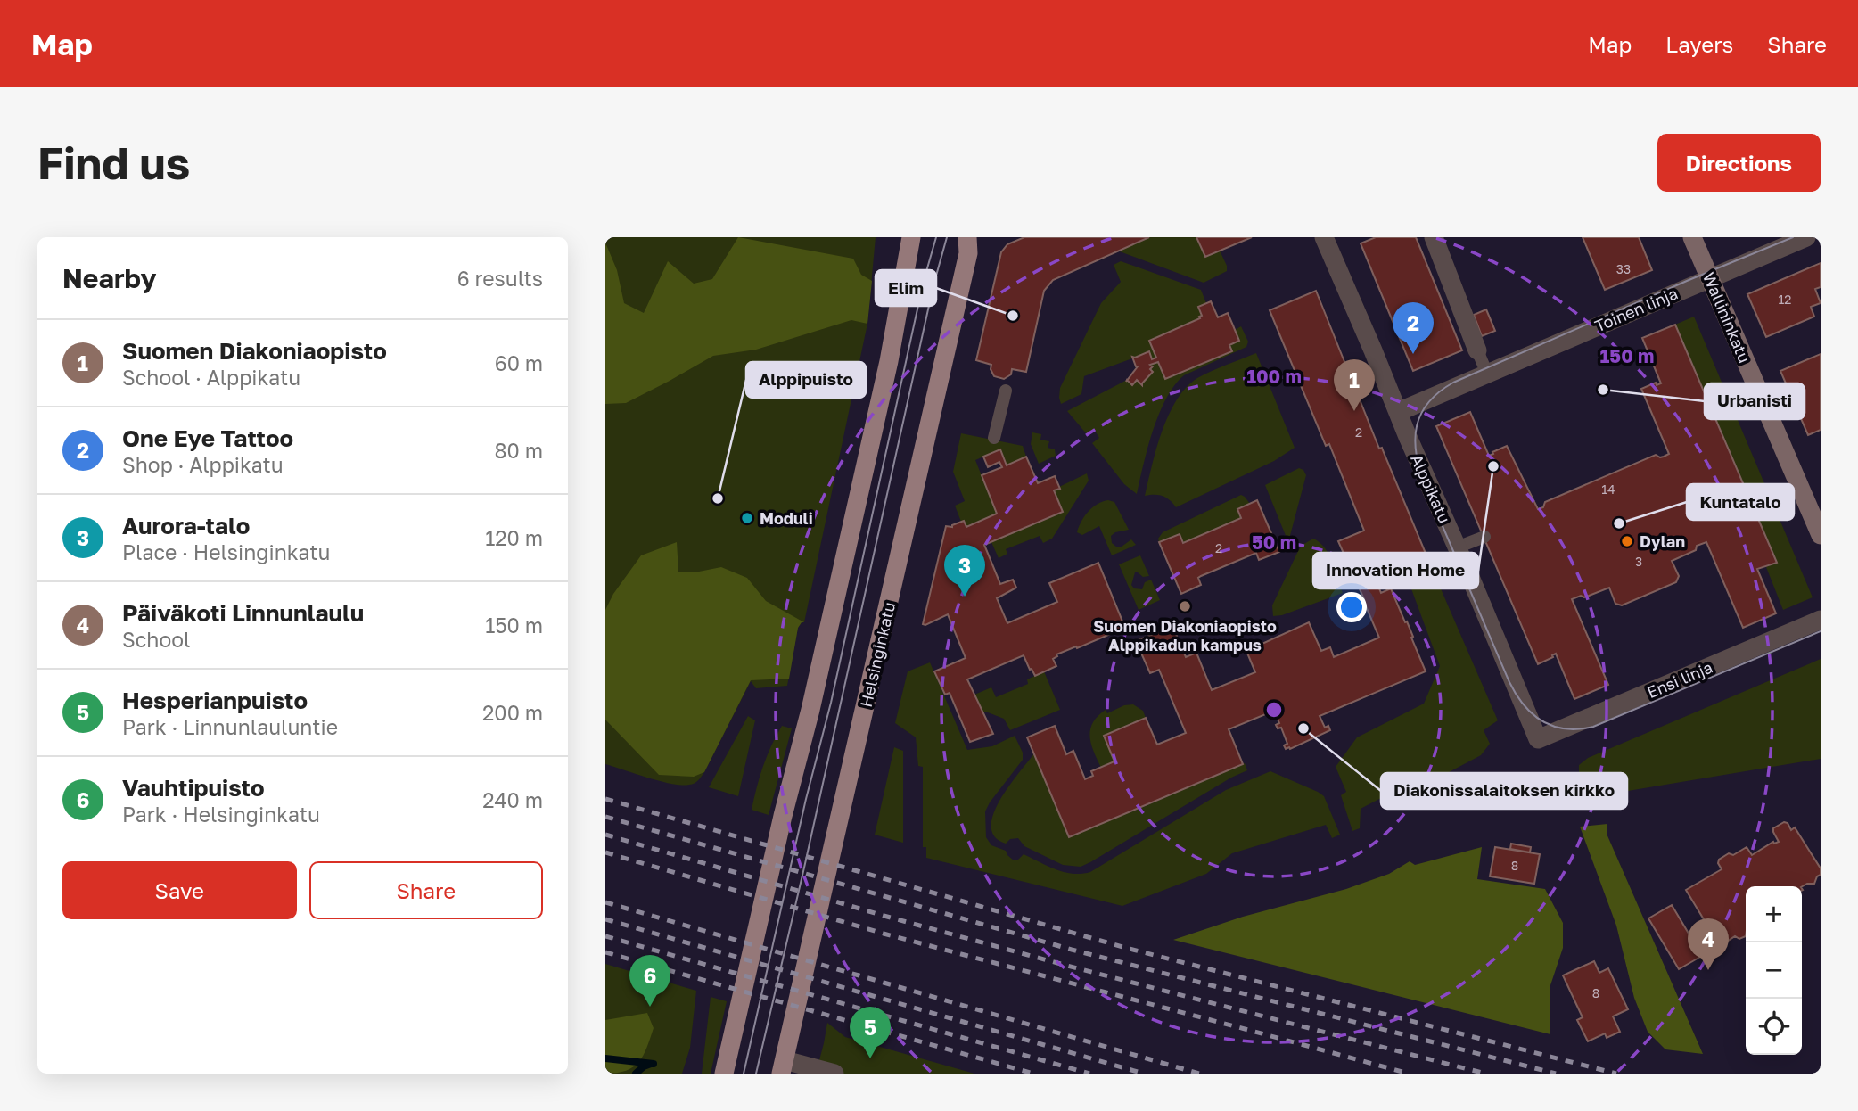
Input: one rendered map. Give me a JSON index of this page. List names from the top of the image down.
{
  "streets": {
    "main road": ["Wallininkatu", "Helsinginkatu"],
    "street": ["Toinen linja", "Alppikatu", "Ensi linja"]
  },
  "crossings": [
    ["Toinen linja", "Wallininkatu"],
    ["Toinen linja", "Alppikatu"],
    ["Alppikatu", "Ensi linja"]
  ],
  "places": [
    "Elim",
    "Urbanisti",
    "Innovation Home",
    "Alppipuisto",
    "Moduli",
    "Kuntatalo",
    "Dylan",
    "Suomen Diakoniaopisto Alppikadun kampus",
    "Diakonissalaitoksen kirkko"
  ],
  "house_numbers": [
    "33",
    "12",
    "2",
    "14",
    "2",
    "3",
    "8",
    "8"
  ],
  "page": {
    "header": "Map",
    "nav": ["Map", "Layers", "Share"],
    "buttons": [
      "Directions",
      ["Save", "Share"]
    ],
    "title": "Find us",
    "heading": ["Nearby", "6 results"],
    "pins": [
      "2",
      "1",
      "3",
      "4",
      "6",
      "5"
    ],
    "list": [
      {
        "mark": "1",
        "name": "Suomen Diakoniaopisto",
        "note": "School · Alppikatu",
        "value": "60 m"
      },
      {
        "mark": "2",
        "name": "One Eye Tattoo",
        "note": "Shop · Alppikatu",
        "value": "80 m"
      },
      {
        "mark": "3",
        "name": "Aurora-talo",
        "note": "Place · Helsinginkatu",
        "value": "120 m"
      },
      {
        "mark": "4",
        "name": "Päiväkoti Linnunlaulu",
        "note": "School",
        "value": "150 m"
      },
      {
        "mark": "5",
        "name": "Hesperianpuisto",
        "note": "Park · Linnunlauluntie",
        "value": "200 m"
      },
      {
        "mark": "6",
        "name": "Vauhtipuisto",
        "note": "Park · Helsinginkatu",
        "value": "240 m"
      }
    ],
    "map_buttons": ["+", "−"]
  },
  "rings": ["150 m", "100 m", "50 m"]
}
